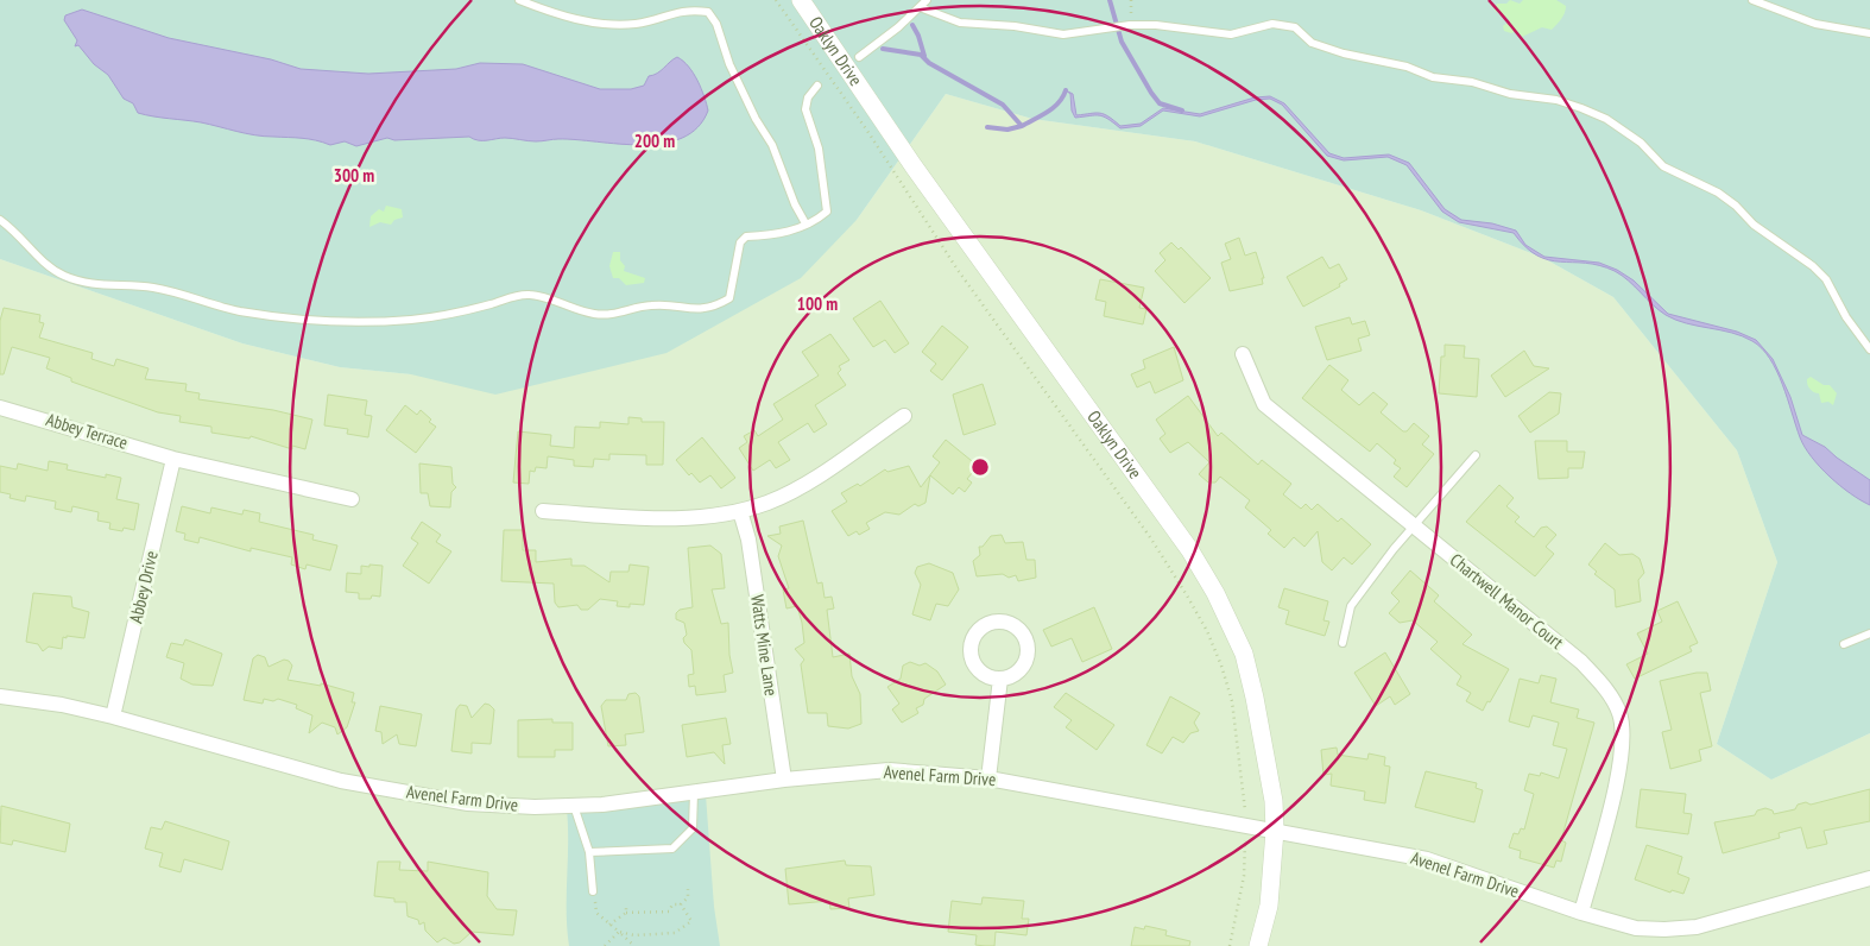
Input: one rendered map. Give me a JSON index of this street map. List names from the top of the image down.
{
  "streets": {
    "street": [
      "Oaklyn Drive",
      "Abbey Terrace",
      "Abbey Drive",
      "Chartwell Manor Court",
      "Watts Mine Lane",
      "Avenel Farm Drive"
    ]
  },
  "crossings": [
    ["Oaklyn Drive", "Avenel Farm Drive"],
    ["Abbey Terrace", "Abbey Drive"],
    ["Abbey Drive", "Avenel Farm Drive"],
    ["Chartwell Manor Court", "Avenel Farm Drive"],
    ["Watts Mine Lane", "Avenel Farm Drive"]
  ],
  "rings": ["200 m", "300 m", "100 m"]
}
